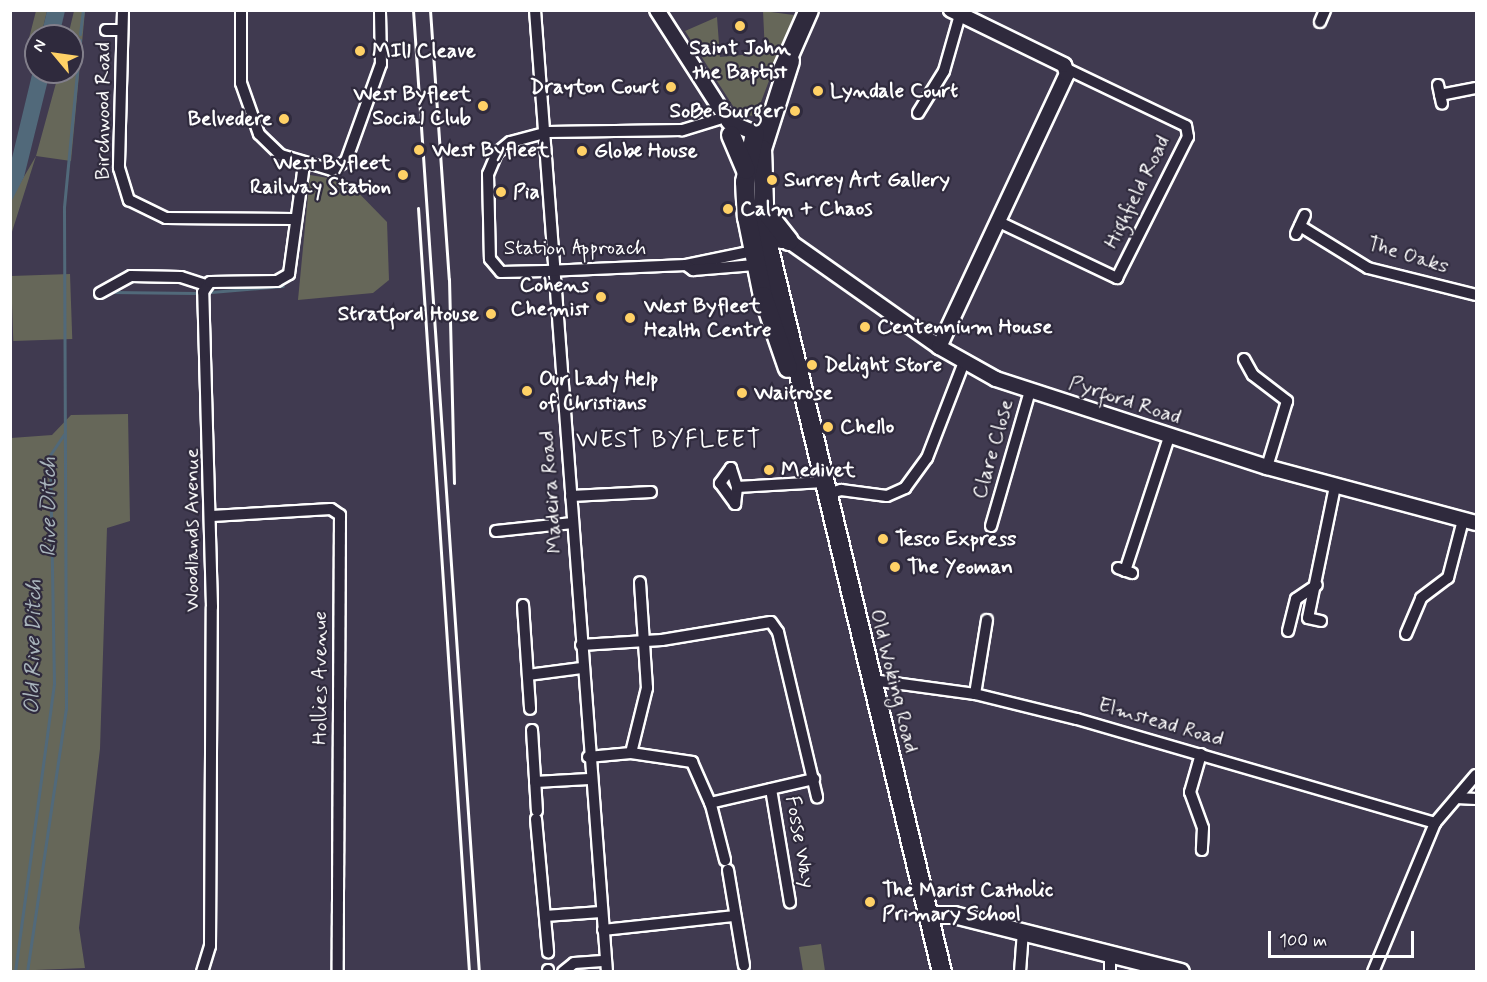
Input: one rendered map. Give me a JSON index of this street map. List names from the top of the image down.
{
  "streets": {
    "main road": ["Old Woking Road"],
    "street": [
      "Birchwood Road",
      "Highfield Road",
      "Station Approach",
      "The Oaks",
      "Pyrford Road",
      "Clare Close",
      "Madeira Road",
      "Woodlands Avenue",
      "Hollies Avenue",
      "Elmstead Road",
      "Fosse Way"
    ]
  },
  "crossings": [
    ["Station Approach", "Madeira Road"],
    ["Station Approach", "Old Woking Road"],
    ["Pyrford Road", "Clare Close"],
    ["Woodlands Avenue", "Hollies Avenue"],
    ["Old Woking Road", "Elmstead Road"]
  ],
  "districts": ["WEST BYFLEET"],
  "water": ["Rive Ditch", "Old Rive Ditch"],
  "places": [
    "Saint John the Baptist",
    "MIll Cleave",
    "Drayton Court",
    "Lyndale Court",
    "West Byfleet Social Club",
    "SoBe Burger",
    "Belvedere",
    "West Byfleet",
    "Globe House",
    "West Byfleet Railway Station",
    "Surrey Art Gallery",
    "Pia",
    "Calm + Chaos",
    "Cohens Chemist",
    "Stratford House",
    "West Byfleet Health Centre",
    "Centennium House",
    "Delight Store",
    "Our Lady Help of Christians",
    "Waitrose",
    "Chello",
    "Medivet",
    "Tesco Express",
    "The Yeoman",
    "The Marist Catholic Primary School"
  ],
  "scale_bar": "100 m",
  "north": "top left"
}
